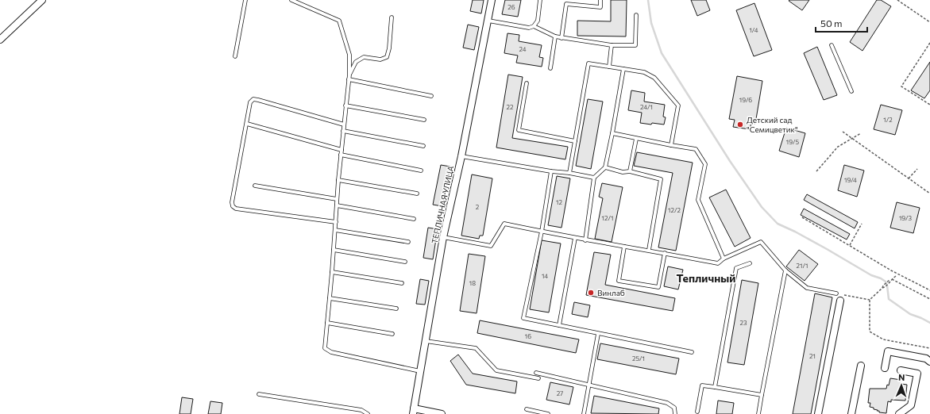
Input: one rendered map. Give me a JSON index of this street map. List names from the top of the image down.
{
  "streets": {
    "street": ["ТЕПЛИЧНАЯ УЛИЦА"]
  },
  "districts": ["Тепличный"],
  "places": ["Детский сад \"Семицветик\"", "Винлаб"],
  "house_numbers": [
    "26",
    "1/4",
    "24",
    "19/6",
    "22",
    "24/1",
    "1/2",
    "19/5",
    "19/4",
    "12",
    "2",
    "12/2",
    "12/1",
    "19/3",
    "21/1",
    "14",
    "18",
    "23",
    "16",
    "21",
    "25/1",
    "27"
  ],
  "scale_bar": "50 m",
  "north": "top"
}
